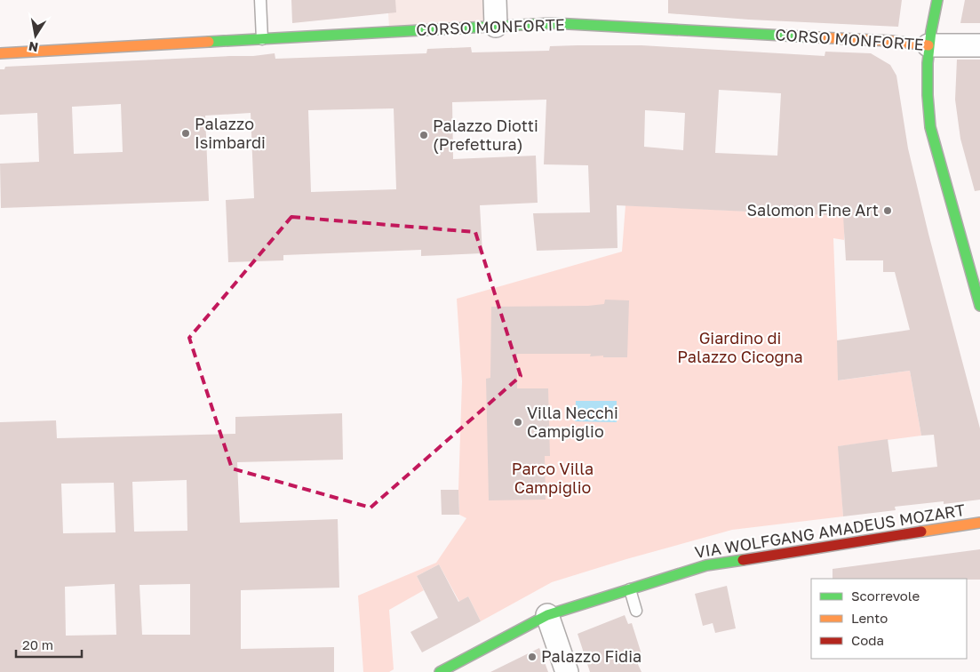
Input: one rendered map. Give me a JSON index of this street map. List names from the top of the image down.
{
  "streets": {
    "street": ["CORSO MONFORTE", "VIA WOLFGANG AMADEUS MOZART"]
  },
  "parks": ["Giardino di Palazzo Cicogna", "Parco Villa Campiglio"],
  "places": [
    "Palazzo Isimbardi",
    "Palazzo Diotti (Prefettura)",
    "Salomon Fine Art",
    "Villa Necchi Campiglio",
    "Palazzo Fidia"
  ],
  "legend": ["Scorrevole", "Lento", "Coda"],
  "scale_bar": "20 m",
  "north": "bottom"
}
